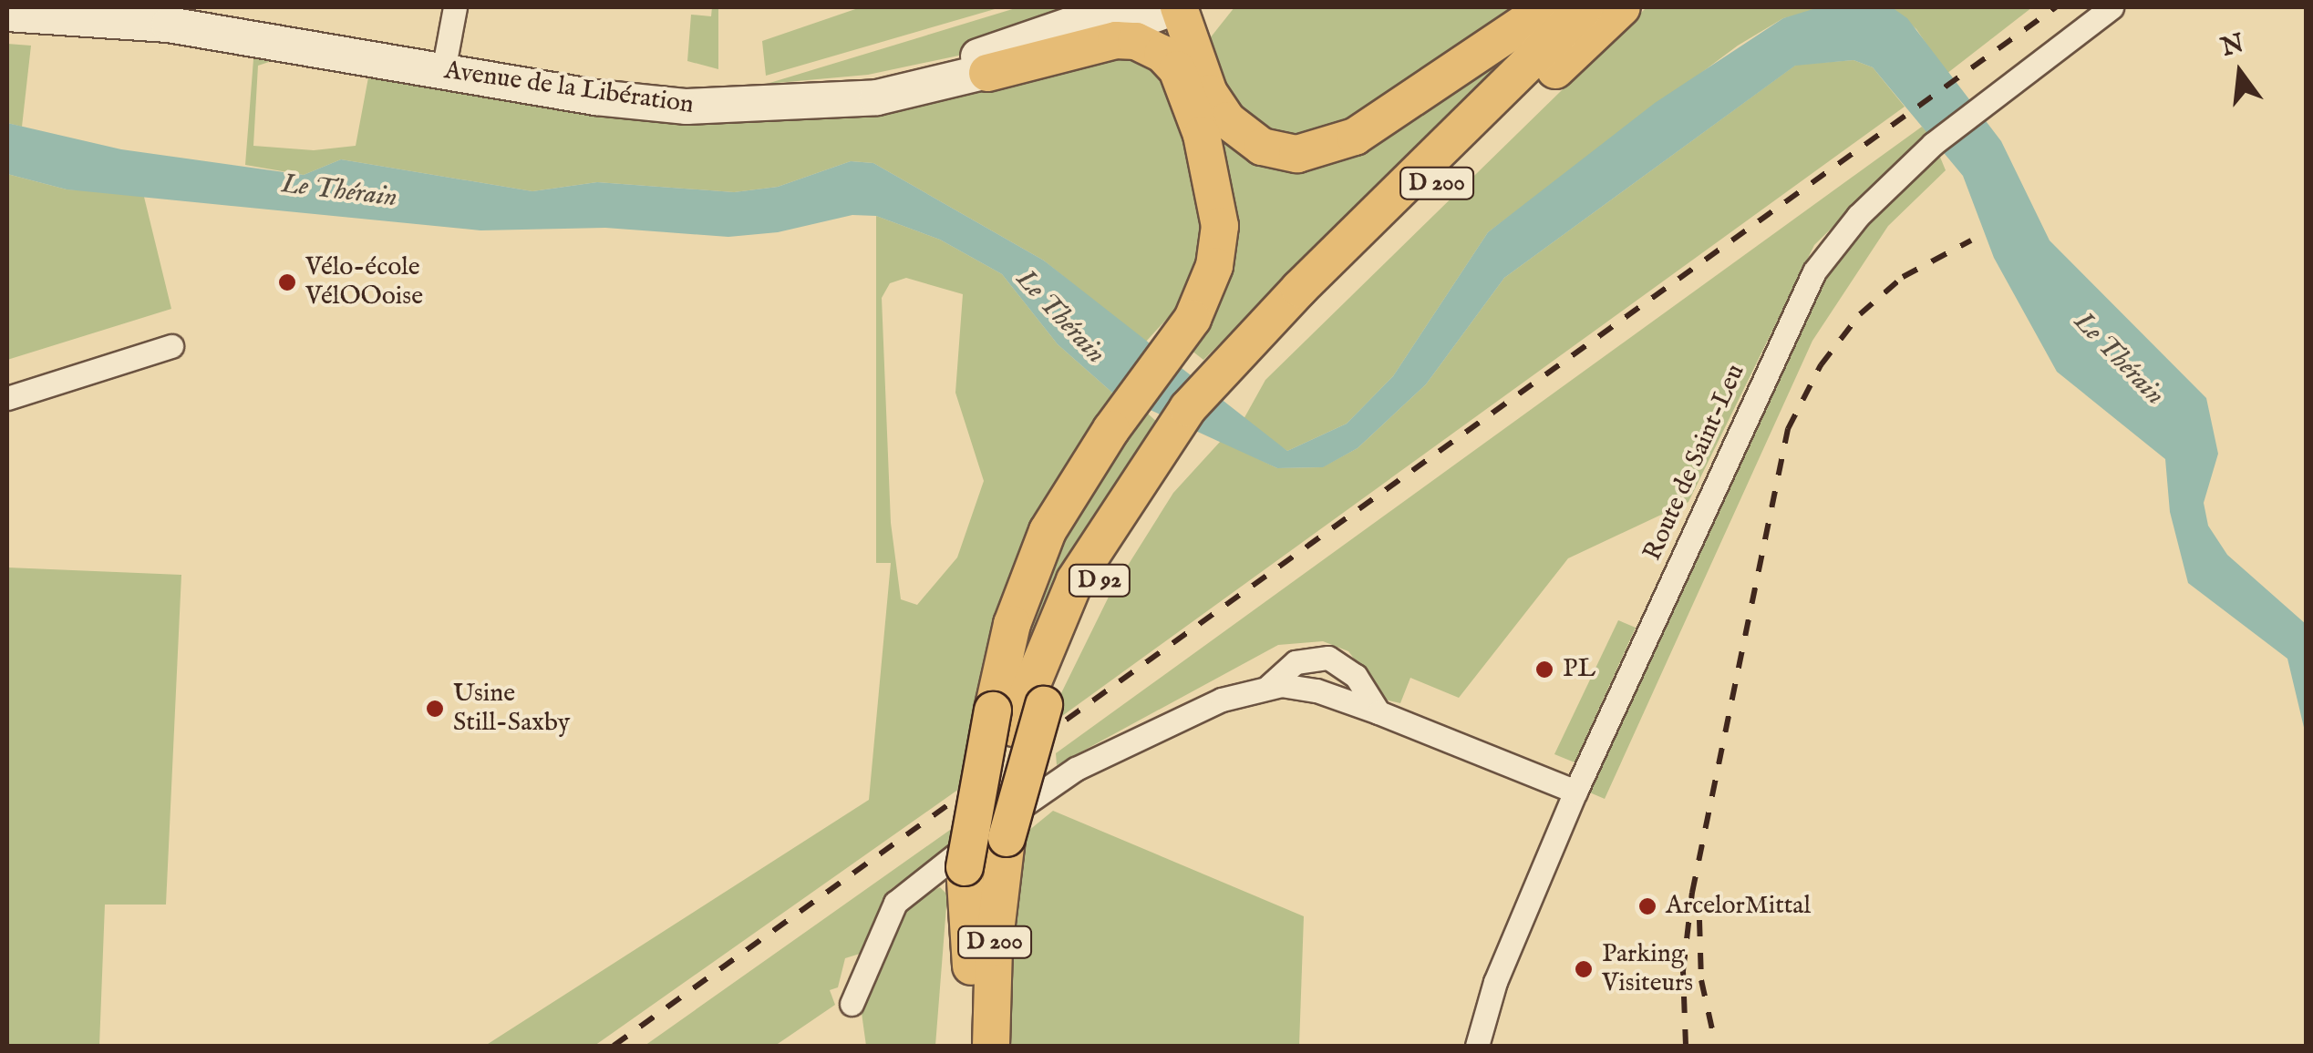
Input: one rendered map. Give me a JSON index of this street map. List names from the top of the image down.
{
  "streets": {
    "main road": ["Avenue de la Libération", "D 200", "D 92"],
    "street": ["Route de Saint-Leu"]
  },
  "crossings": [
    ["D 200", "D 92"]
  ],
  "water": ["Le Thérain"],
  "places": [
    "Vélo-école VélOOoise",
    "PL",
    "Usine Still-Saxby",
    "ArcelorMittal",
    "Parking Visiteurs"
  ],
  "north": "top"
}
